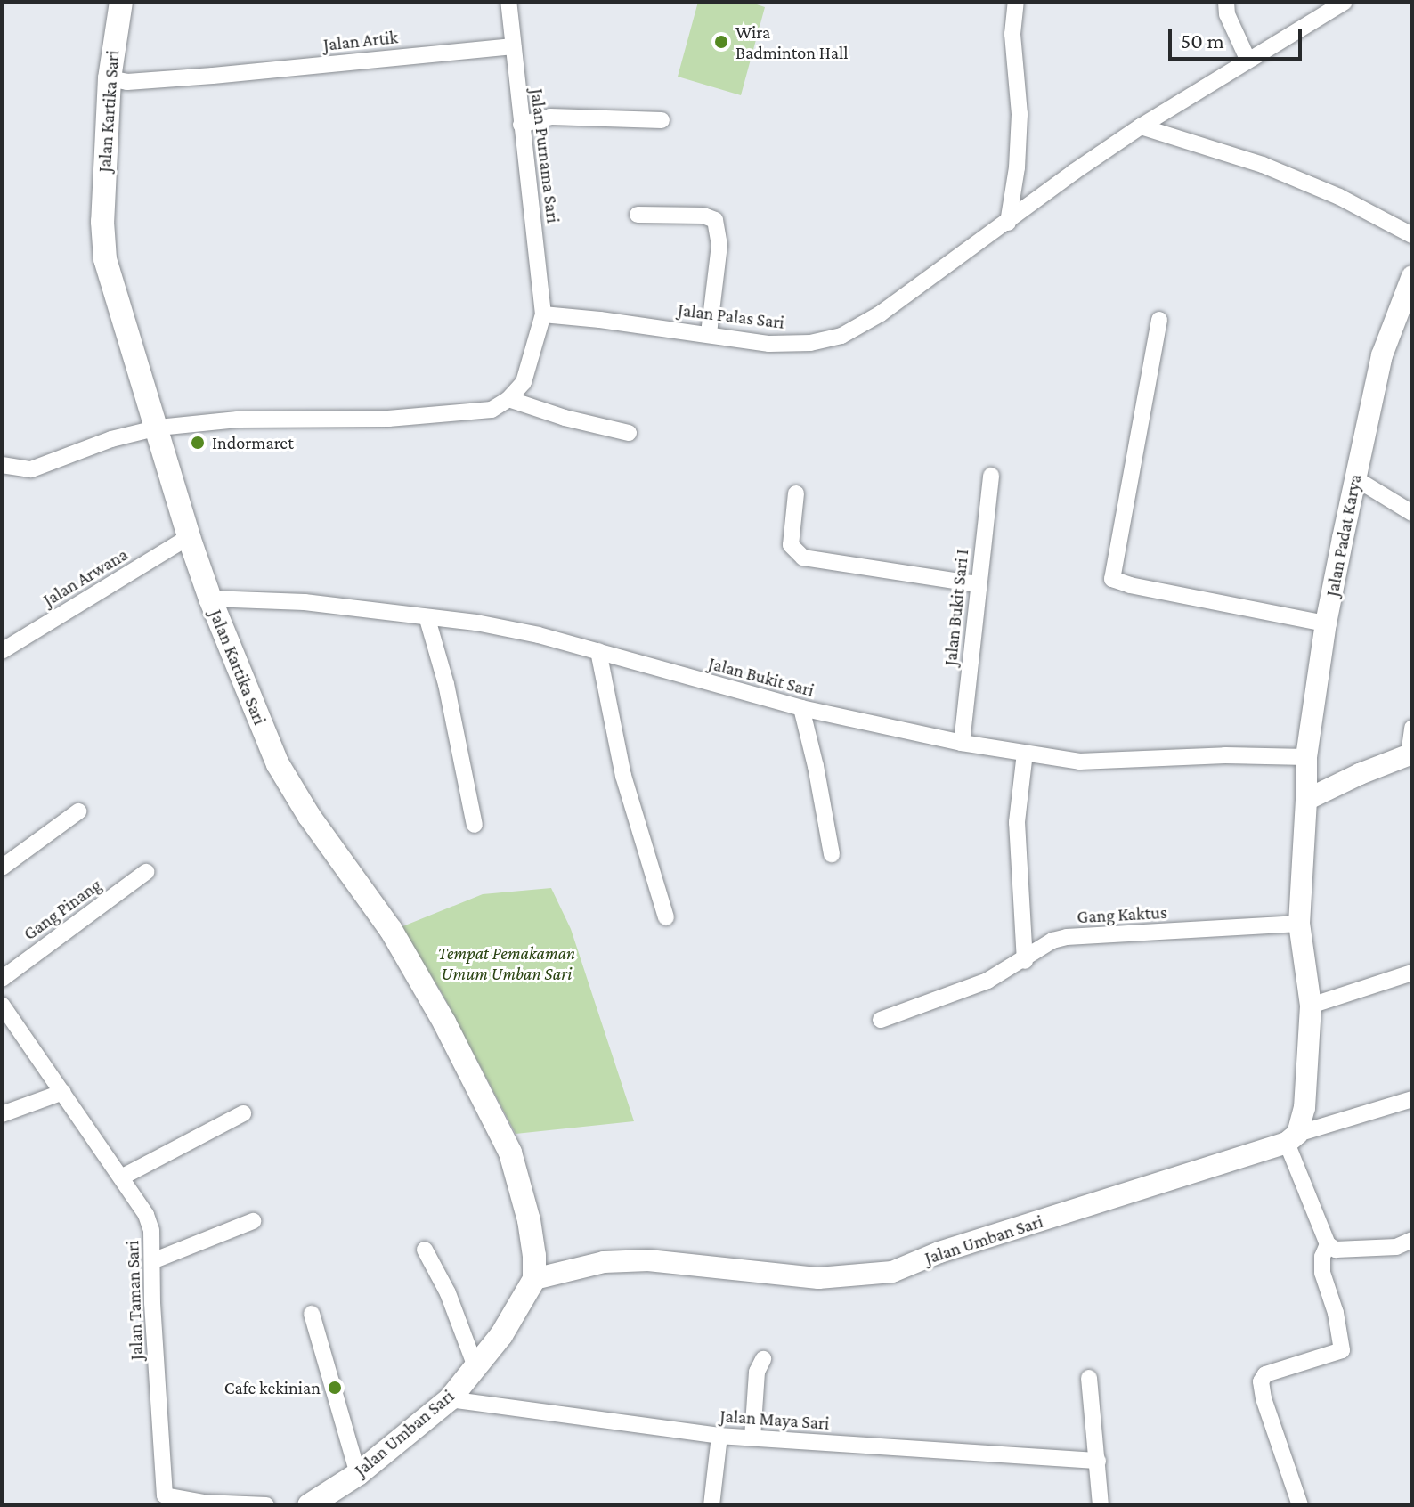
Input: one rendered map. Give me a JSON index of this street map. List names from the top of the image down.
{
  "streets": {
    "main road": ["Jalan Kartika Sari", "Jalan Umban Sari"],
    "street": [
      "Jalan Artik",
      "Jalan Purnama Sari",
      "Jalan Palas Sari",
      "Jalan Padat Karya",
      "Jalan Arwana",
      "Jalan Bukit Sari I",
      "Jalan Bukit Sari",
      "Gang Pinang",
      "Gang Kaktus",
      "Jalan Taman Sari",
      "Jalan Maya Sari"
    ]
  },
  "crossings": [
    ["Jalan Artik", "Jalan Kartika Sari"],
    ["Jalan Artik", "Jalan Purnama Sari"],
    ["Jalan Kartika Sari", "Jalan Arwana"],
    ["Jalan Kartika Sari", "Jalan Bukit Sari"],
    ["Jalan Kartika Sari", "Jalan Umban Sari"],
    ["Jalan Purnama Sari", "Jalan Palas Sari"],
    ["Jalan Padat Karya", "Jalan Bukit Sari"],
    ["Jalan Bukit Sari I", "Jalan Bukit Sari"],
    ["Jalan Umban Sari", "Jalan Maya Sari"]
  ],
  "parks": ["Tempat Pemakaman Umum Umban Sari"],
  "places": ["Wira Badminton Hall", "Indormaret", "Cafe kekinian"],
  "scale_bar": "50 m"
}
